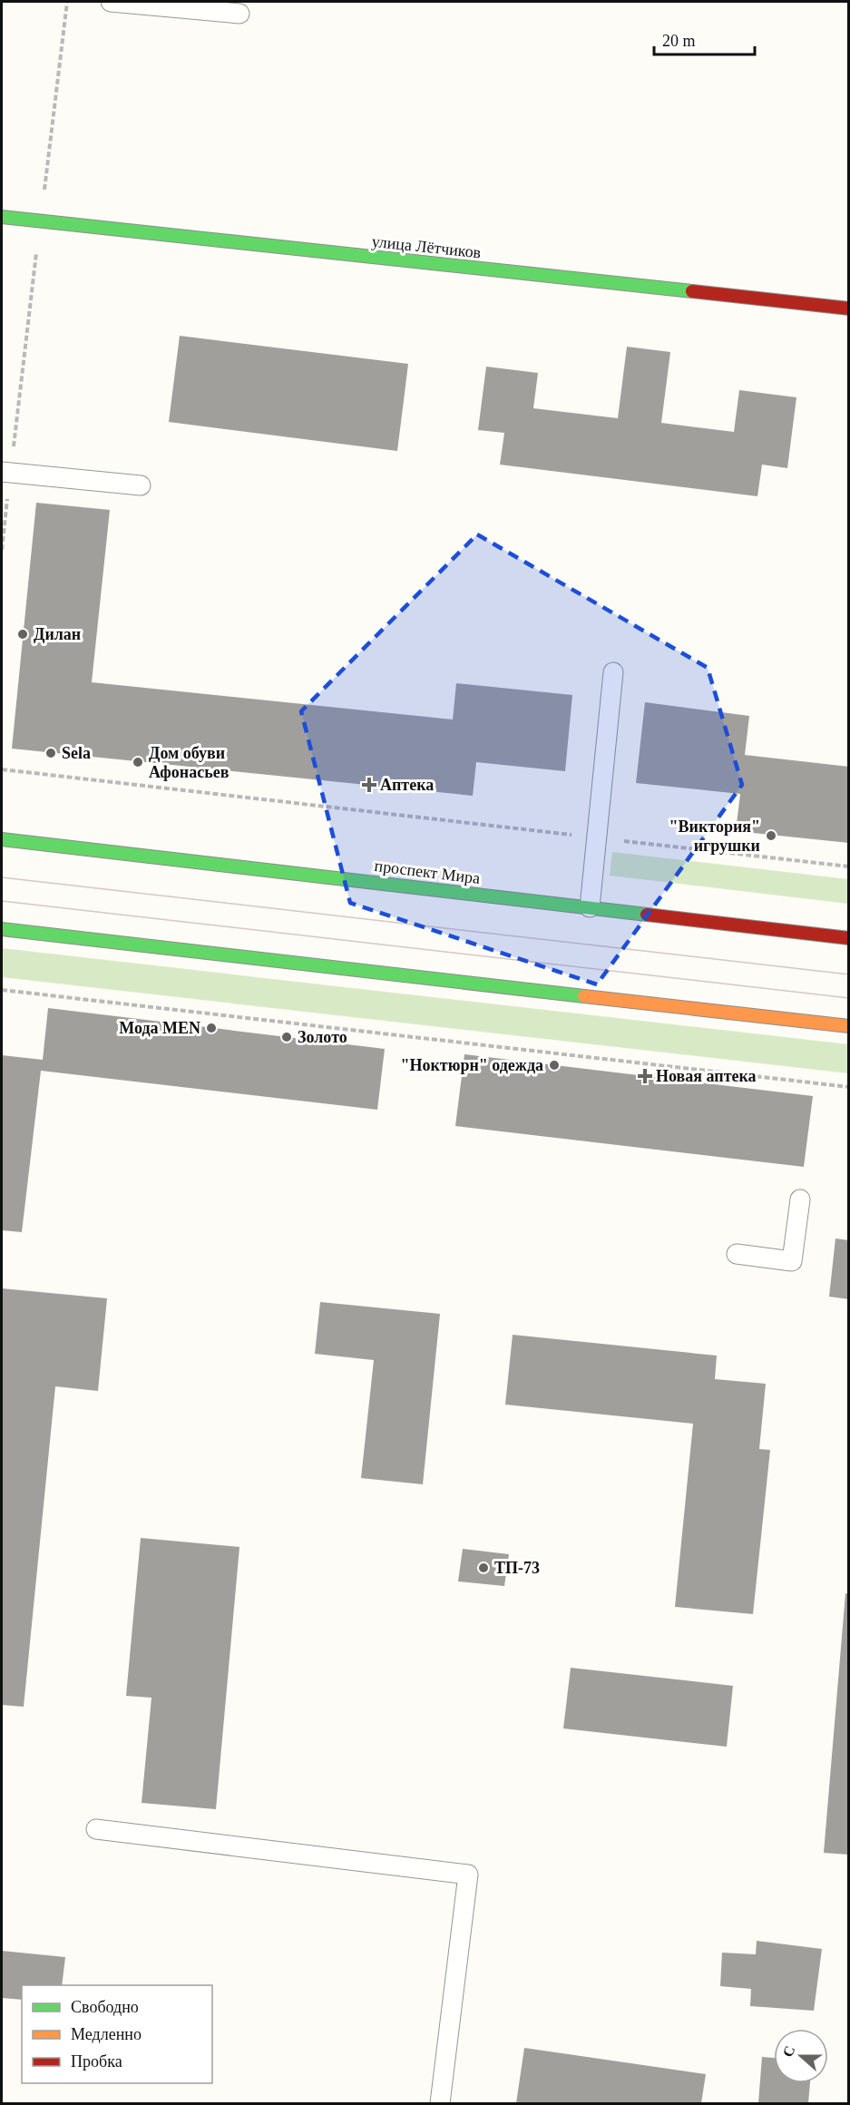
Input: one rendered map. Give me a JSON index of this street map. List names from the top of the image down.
{
  "streets": {
    "main road": ["улица Лётчиков", "проспект Мира"]
  },
  "places": {
    "other": [
      "Дилан",
      "Sela",
      "Дом обуви Афонасьев",
      "\"Виктория\" игрушки",
      "Мода MEN",
      "Золото",
      "\"Ноктюрн\" одежда",
      "ТП-73"
    ],
    "health": ["Аптека", "Новая аптека"]
  },
  "legend": ["Свободно", "Медленно", "Пробка"],
  "scale_bar": "20 m",
  "north": "left"
}
